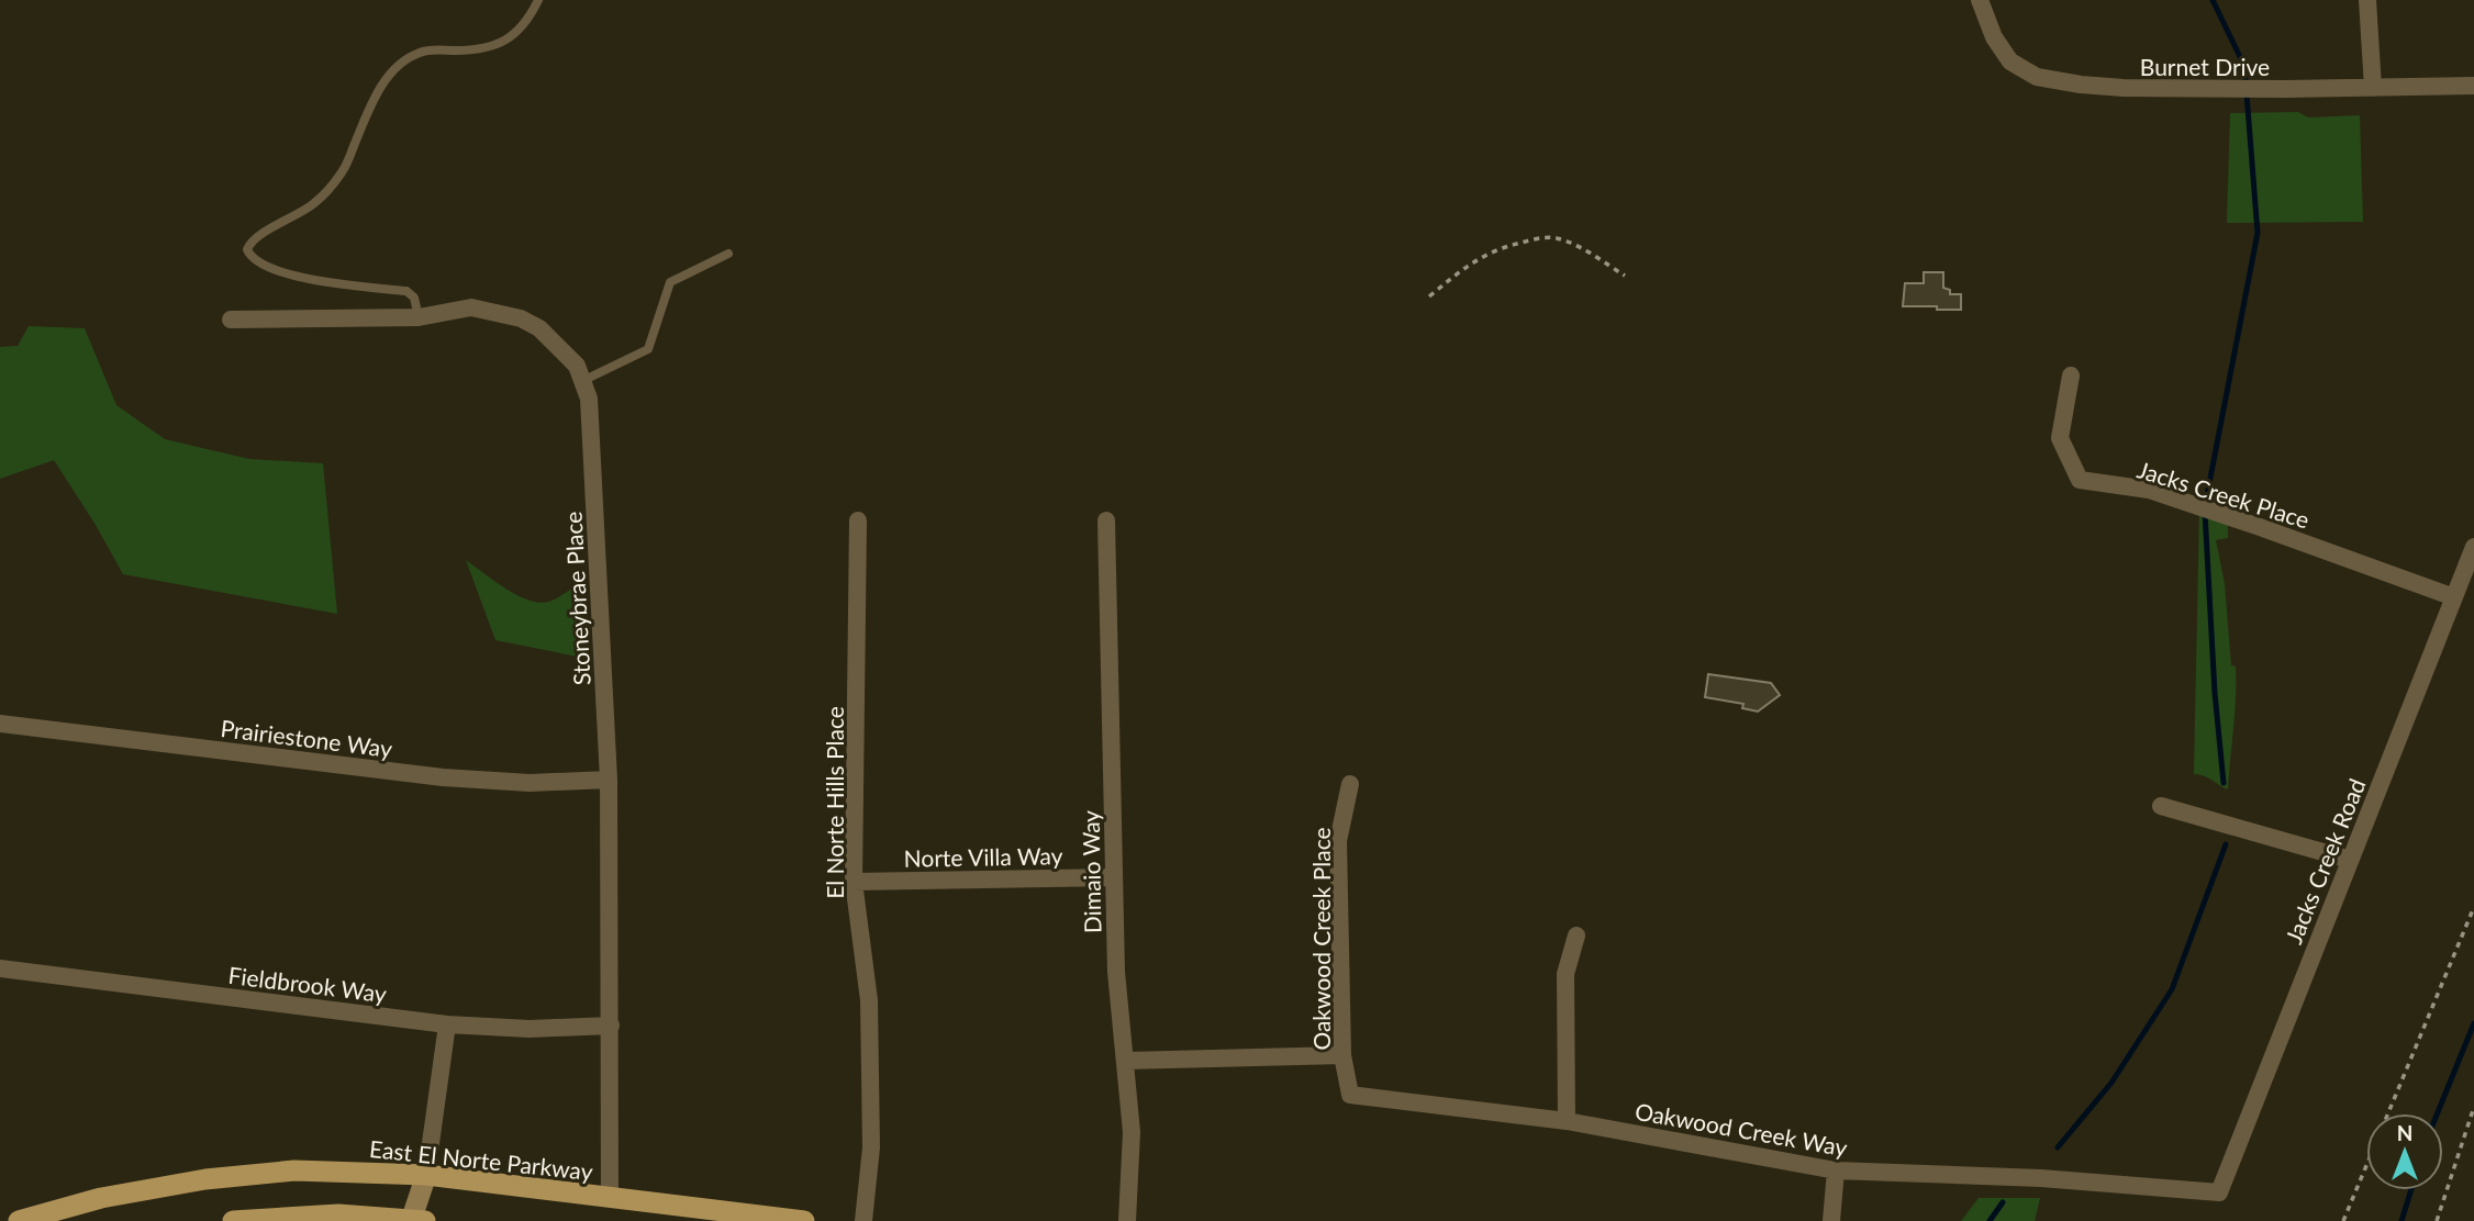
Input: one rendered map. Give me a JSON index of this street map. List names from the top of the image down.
{
  "streets": {
    "main road": ["East El Norte Parkway"],
    "street": [
      "Burnet Drive",
      "Jacks Creek Place",
      "Stoneybrae Place",
      "Prairiestone Way",
      "El Norte Hills Place",
      "Norte Villa Way",
      "Jacks Creek Road",
      "Dimaio Way",
      "Oakwood Creek Place",
      "Fieldbrook Way",
      "Oakwood Creek Way"
    ]
  },
  "crossings": [
    ["Jacks Creek Place", "Jacks Creek Road"],
    ["Stoneybrae Place", "Prairiestone Way"],
    ["Stoneybrae Place", "Fieldbrook Way"],
    ["Stoneybrae Place", "East El Norte Parkway"],
    ["El Norte Hills Place", "Norte Villa Way"],
    ["Norte Villa Way", "Dimaio Way"],
    ["Jacks Creek Road", "Oakwood Creek Way"],
    ["Oakwood Creek Place", "Oakwood Creek Way"]
  ],
  "north": "top"
}
